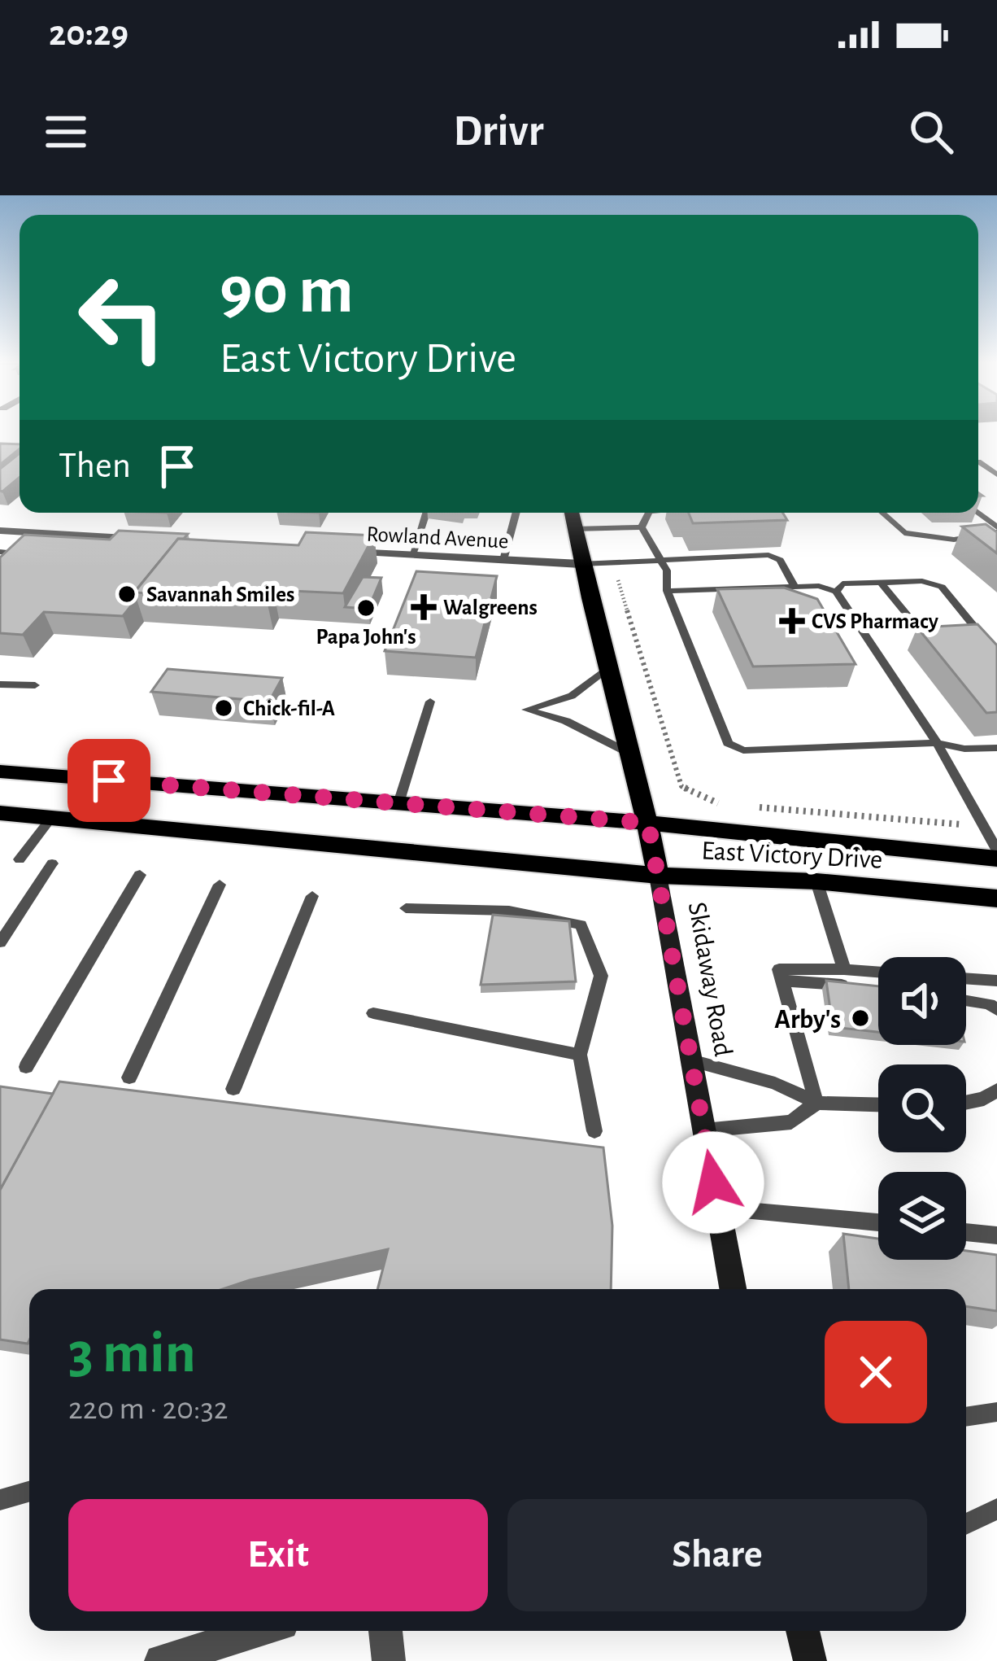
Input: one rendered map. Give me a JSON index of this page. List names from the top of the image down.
{
  "streets": {
    "main road": ["East Victory Drive", "Skidaway Road"],
    "street": ["Rowland Avenue"]
  },
  "crossings": [
    ["Rowland Avenue", "Skidaway Road"],
    ["East Victory Drive", "Skidaway Road"]
  ],
  "places": {
    "other": [
      "Savannah Smiles",
      "Papa John's",
      "Chick-fil-A",
      "Arby's"
    ],
    "health": ["Walgreens", "CVS Pharmacy"]
  },
  "page": {
    "status": "20:29",
    "header": "Drivr",
    "turn": ["90 m", "East Victory Drive"],
    "then": "Then",
    "heading": ["3 min", "220 m · 20:32"],
    "buttons": ["Exit", "Share"]
  }
}
